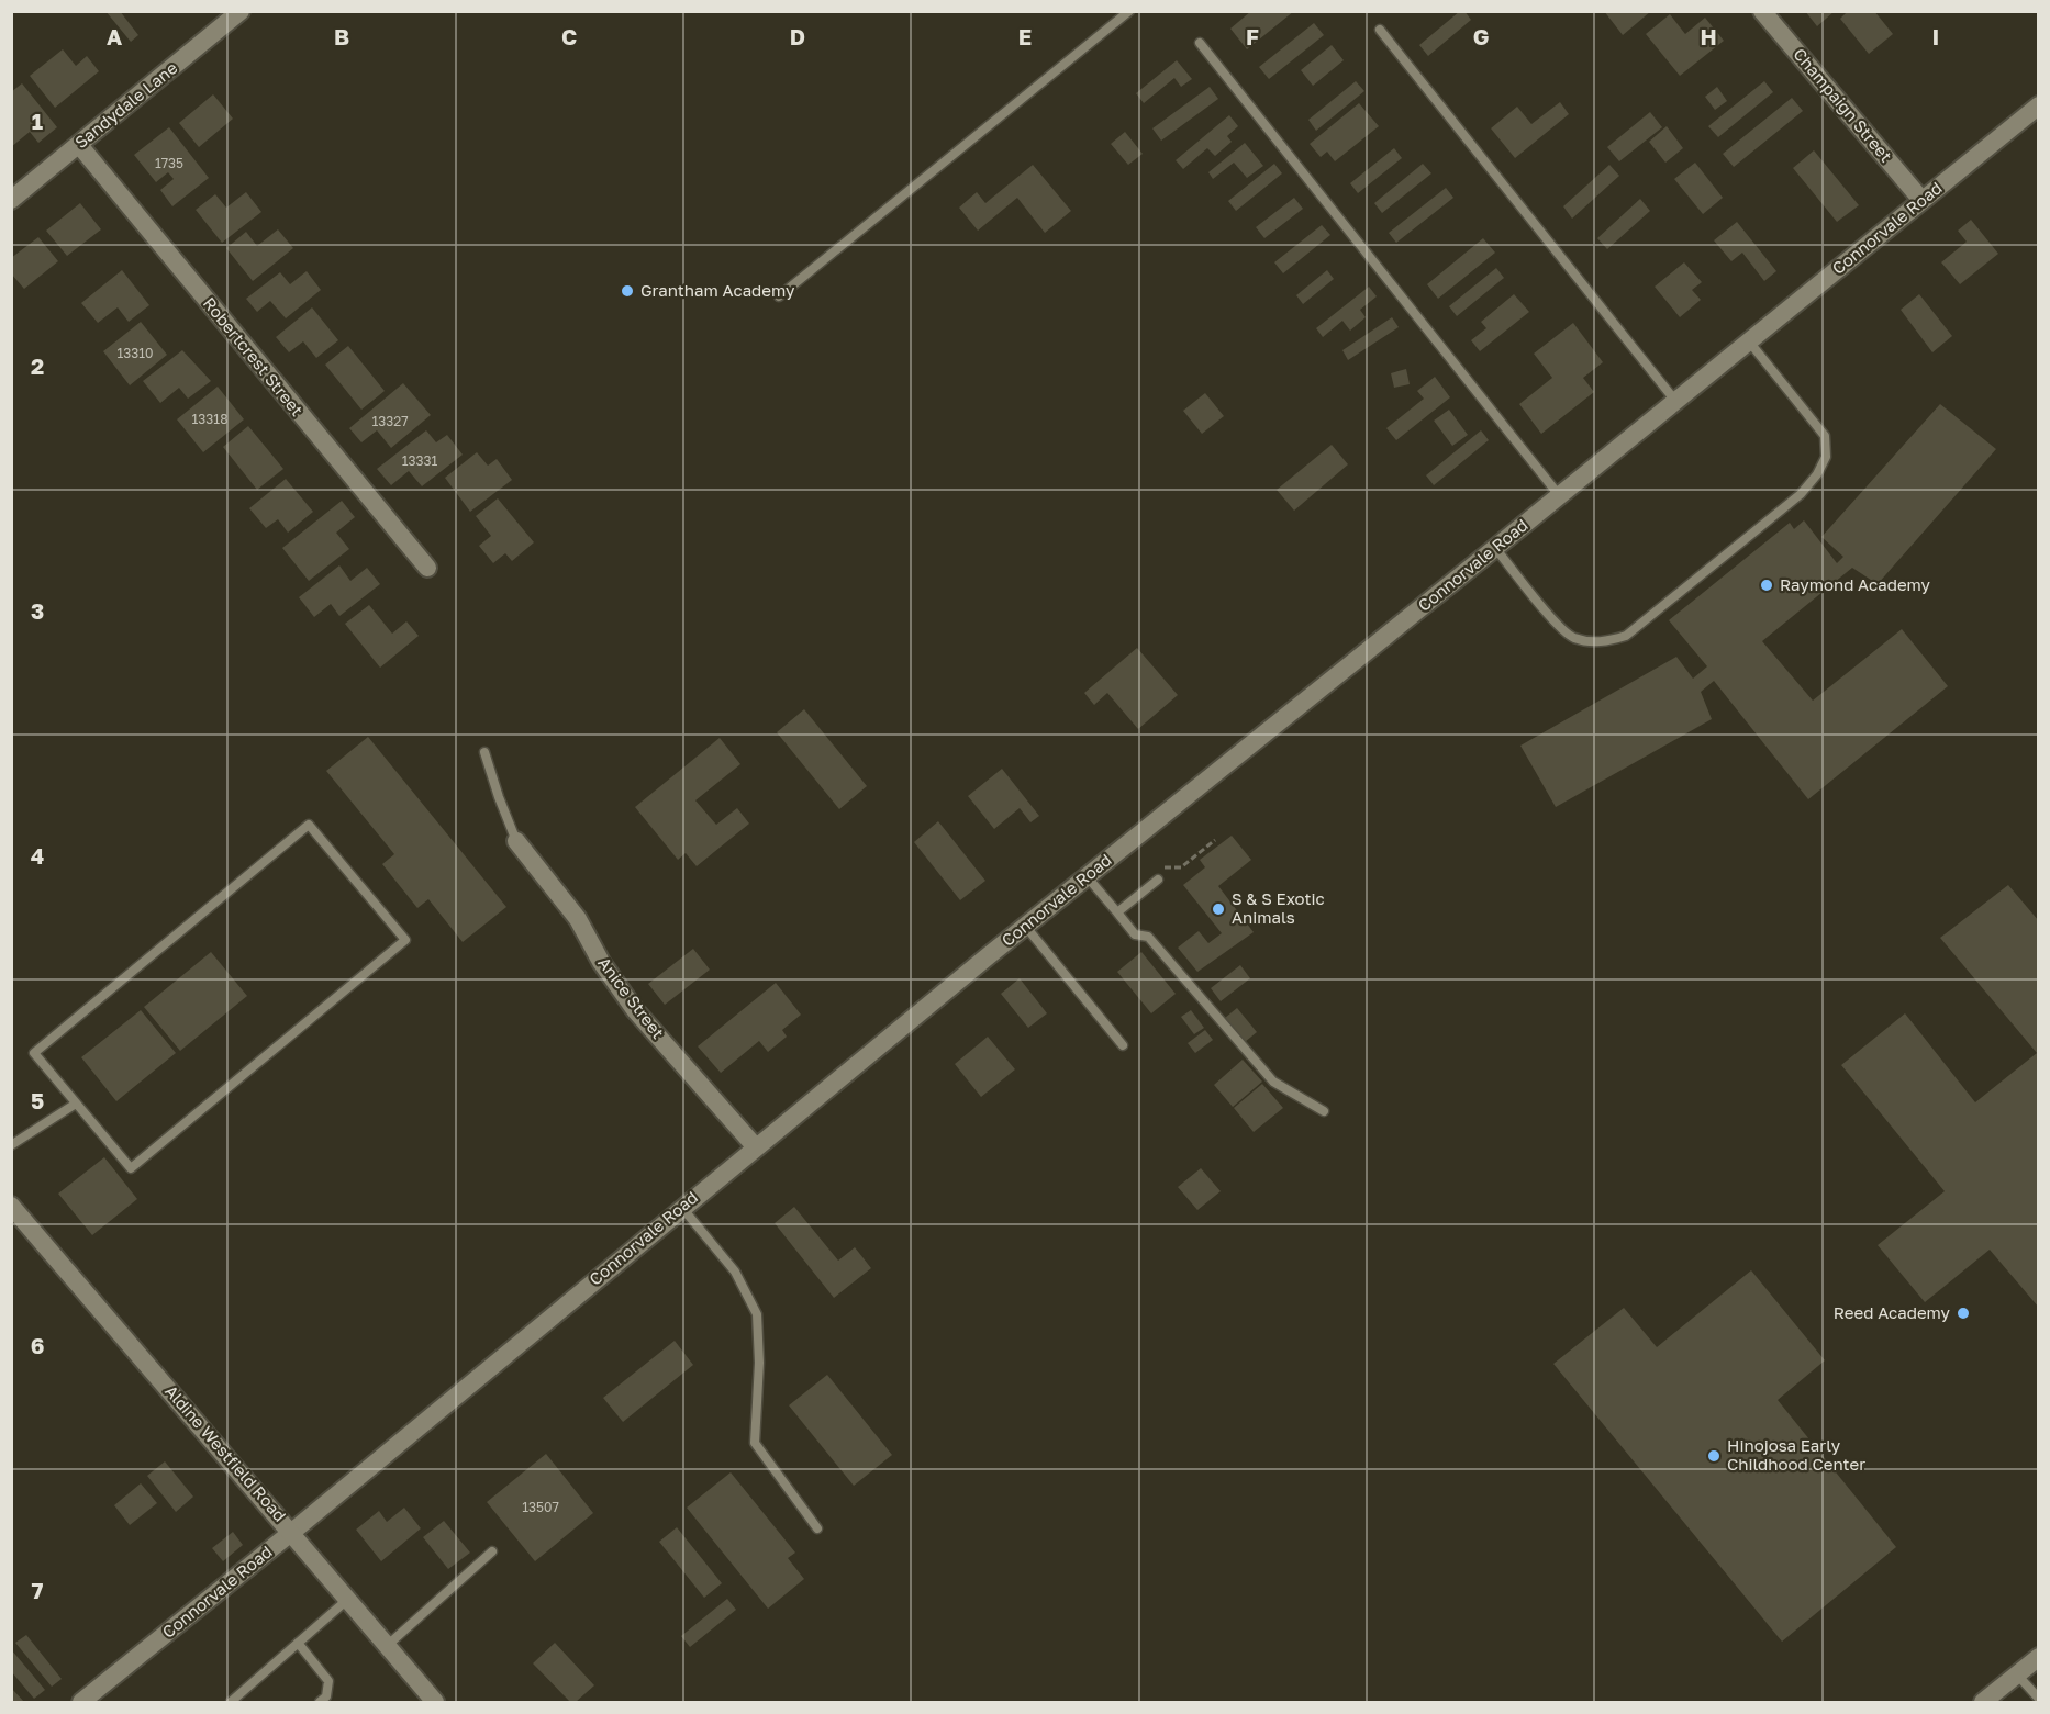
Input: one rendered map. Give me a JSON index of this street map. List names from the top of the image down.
{
  "streets": {
    "street": [
      "Sandydale Lane",
      "Champaign Street",
      "Connorvale Road",
      "Robertcrest Street",
      "Anice Street",
      "Aldine Westfield Road"
    ]
  },
  "crossings": [
    ["Sandydale Lane", "Robertcrest Street"],
    ["Champaign Street", "Connorvale Road"],
    ["Connorvale Road", "Anice Street"],
    ["Connorvale Road", "Aldine Westfield Road"]
  ],
  "places": [
    "Grantham Academy",
    "Raymond Academy",
    "S & S Exotic Animals",
    "Reed Academy",
    "Hinojosa Early Childhood Center"
  ],
  "house_numbers": [
    "1735",
    "13310",
    "13318",
    "13327",
    "13331",
    "13507"
  ],
  "grid": {
    "columns": [
      "A",
      "B",
      "C",
      "D",
      "E",
      "F",
      "G",
      "H",
      "I"
    ],
    "rows": [
      "1",
      "2",
      "3",
      "4",
      "5",
      "6",
      "7"
    ]
  }
}
